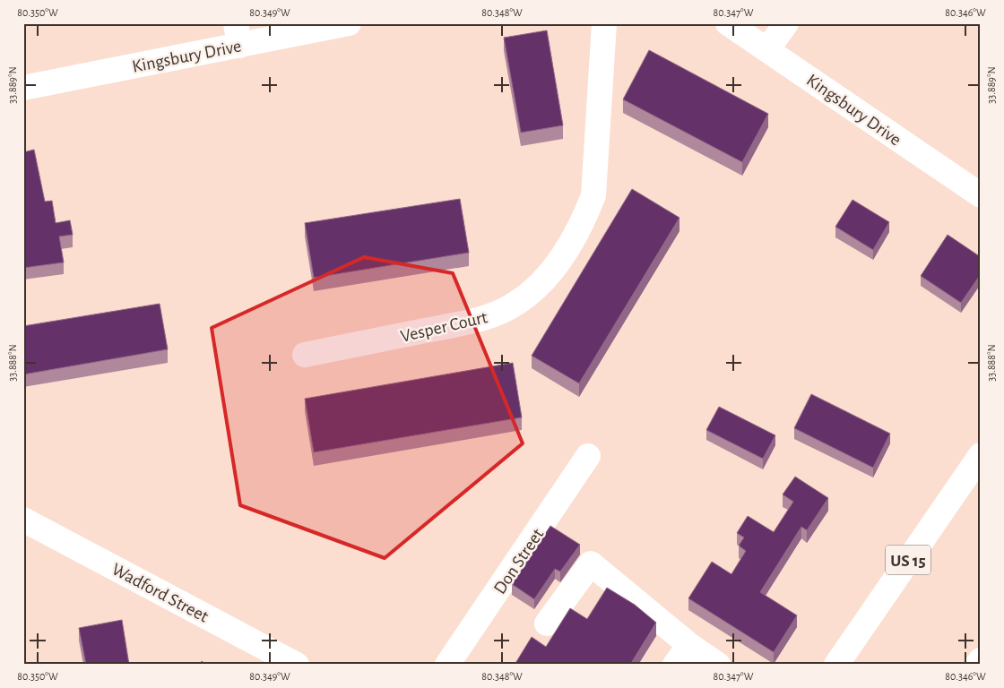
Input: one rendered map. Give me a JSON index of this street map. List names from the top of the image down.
{
  "streets": {
    "street": [
      "Kingsbury Drive",
      "Vesper Court",
      "US 15",
      "Don Street",
      "Wadford Street"
    ]
  },
  "coordinates": [
    "80.350°W",
    "80.349°W",
    "80.348°W",
    "80.347°W",
    "80.346°W",
    "33.889°N",
    "33.888°N"
  ]
}
